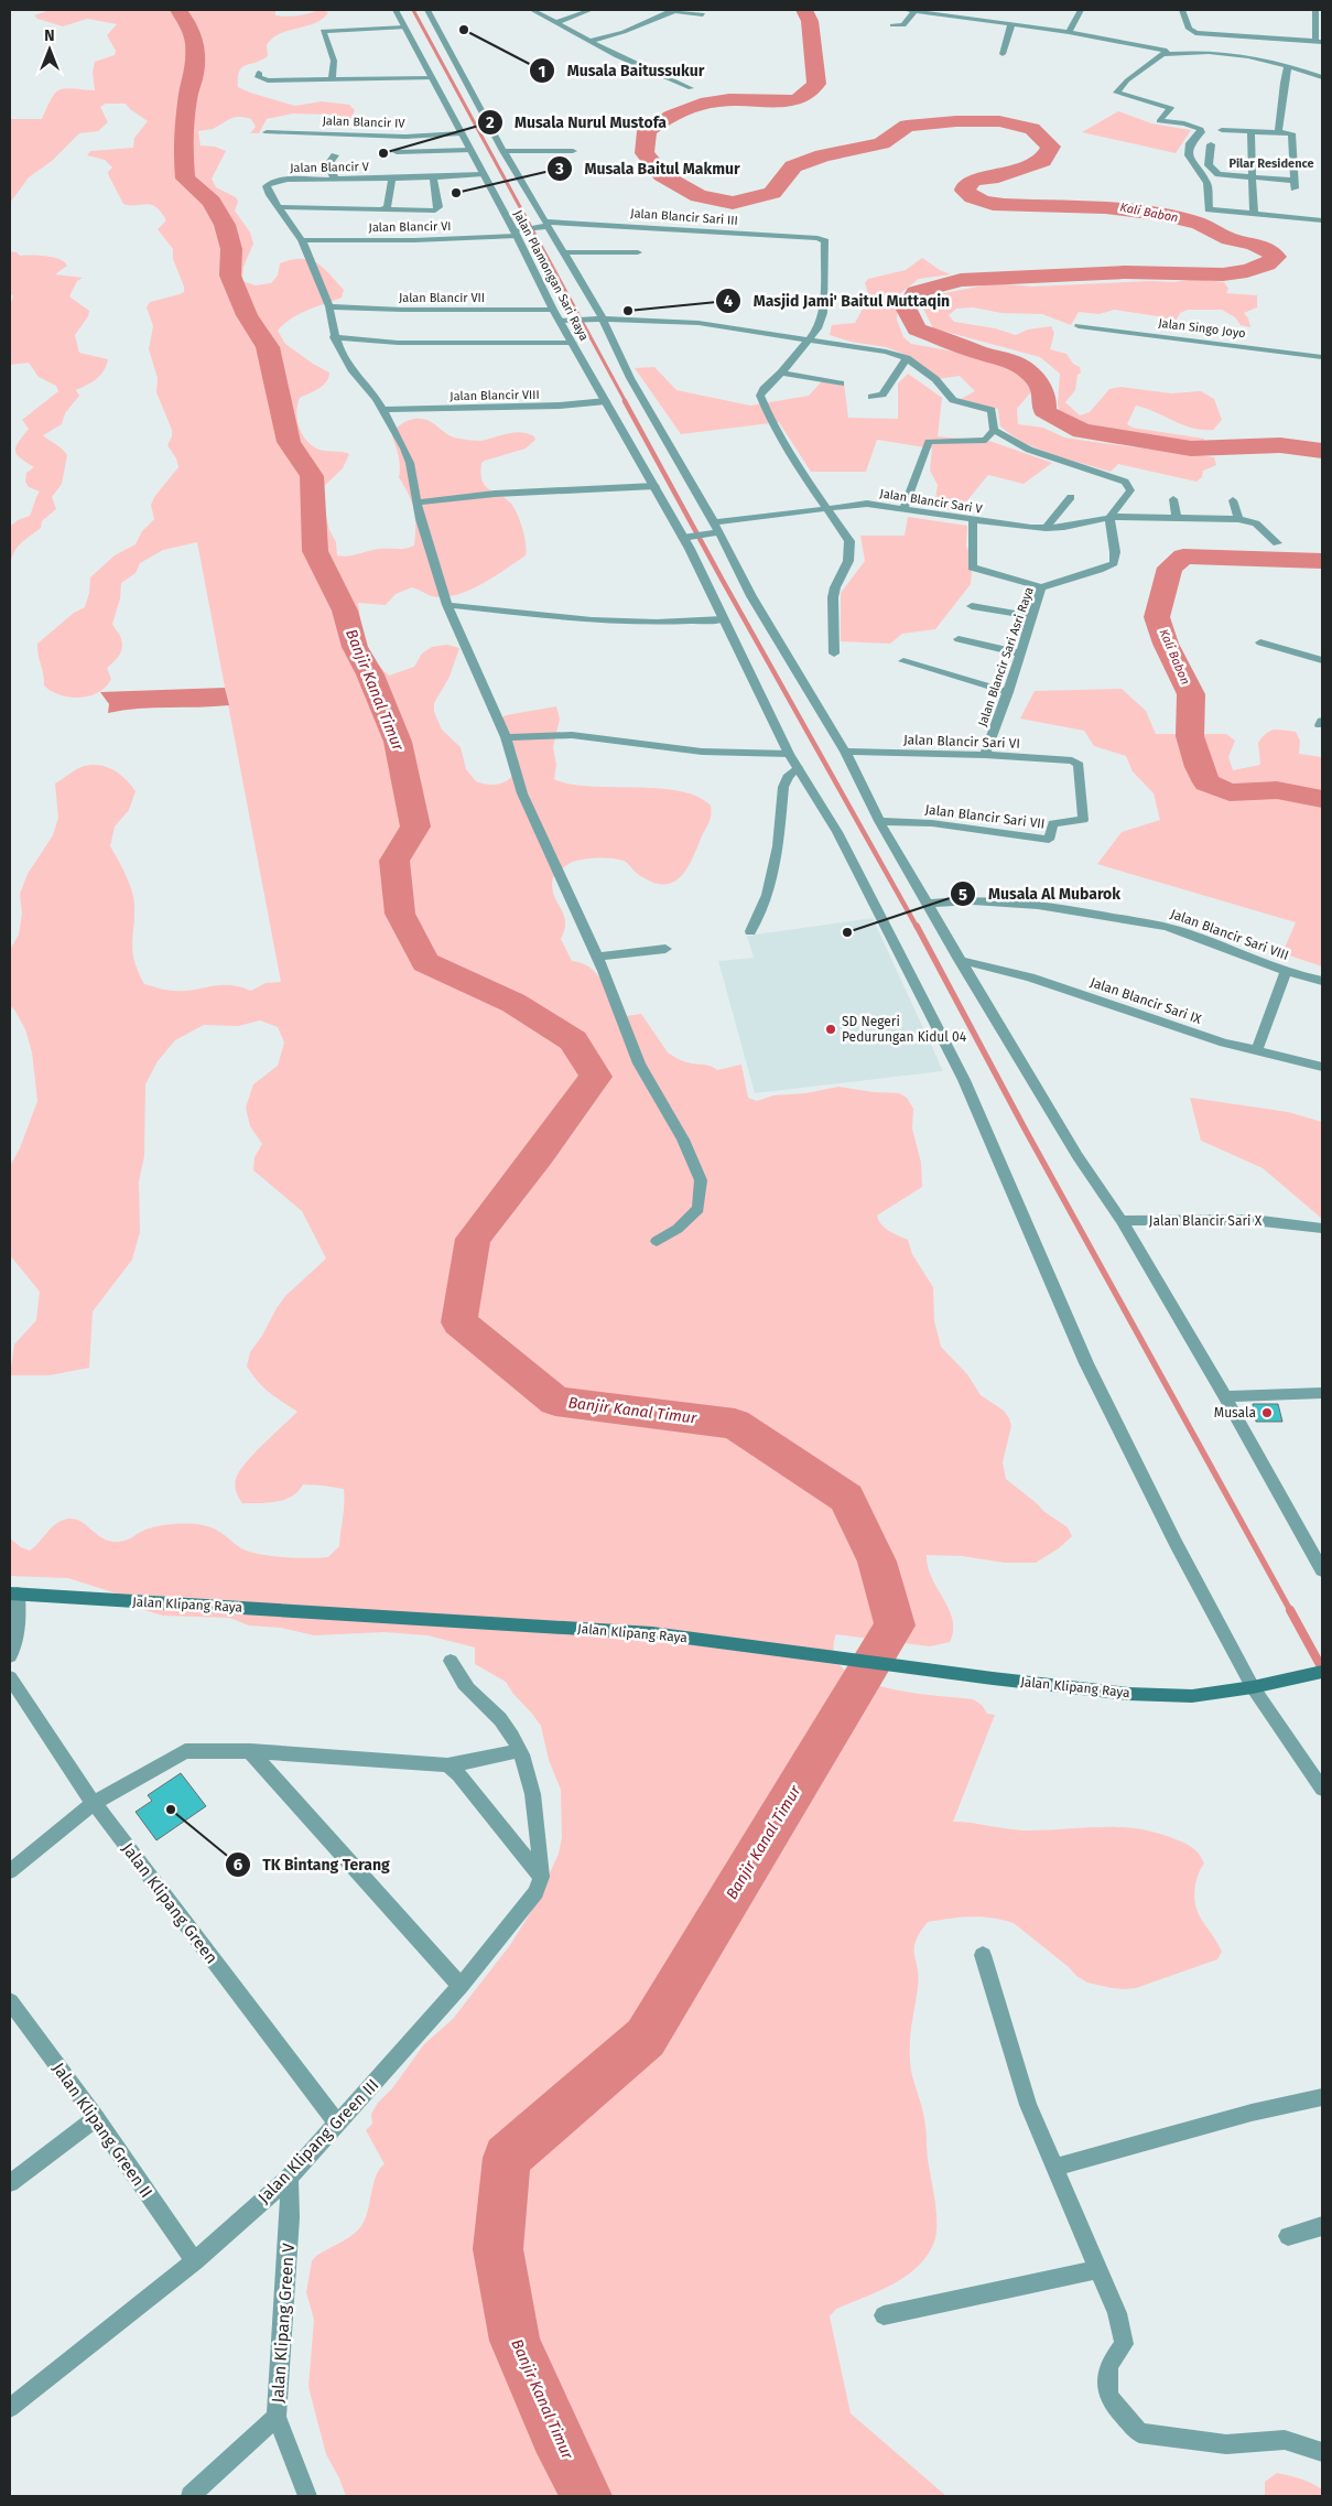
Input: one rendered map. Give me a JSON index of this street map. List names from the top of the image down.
{
  "streets": {
    "main road": ["Jalan Klipang Raya"],
    "street": [
      "Jalan Blancir IV",
      "Jalan Blancir V",
      "Jalan Blancir Sari III",
      "Jalan Blancir VI",
      "Jalan Plamongan Sari Raya",
      "Jalan Blancir VII",
      "Jalan Singo Joyo",
      "Jalan Blancir VIII",
      "Jalan Blancir Sari V",
      "Jalan Blancir Sari Asri Raya",
      "Jalan Blancir Sari VI",
      "Jalan Blancir Sari VII",
      "Jalan Blancir Sari VIII",
      "Jalan Blancir Sari IX",
      "Jalan Blancir Sari X",
      "Jalan Klipang Green",
      "Jalan Klipang Green II",
      "Jalan Klipang Green III",
      "Jalan Klipang Green V"
    ]
  },
  "crossings": [
    ["Jalan Blancir IV", "Jalan Plamongan Sari Raya"],
    ["Jalan Blancir V", "Jalan Plamongan Sari Raya"],
    ["Jalan Blancir Sari III", "Jalan Blancir VI"],
    ["Jalan Blancir Sari III", "Jalan Plamongan Sari Raya"],
    ["Jalan Blancir VI", "Jalan Plamongan Sari Raya"],
    ["Jalan Plamongan Sari Raya", "Jalan Blancir VII"],
    ["Jalan Plamongan Sari Raya", "Jalan Blancir VIII"],
    ["Jalan Plamongan Sari Raya", "Jalan Blancir Sari V"],
    ["Jalan Plamongan Sari Raya", "Jalan Klipang Raya"],
    ["Jalan Blancir Sari V", "Jalan Blancir Sari Asri Raya"],
    ["Jalan Blancir Sari Asri Raya", "Jalan Blancir Sari VI"],
    ["Jalan Blancir Sari VI", "Jalan Blancir Sari VII"],
    ["Jalan Klipang Green", "Jalan Klipang Green III"],
    ["Jalan Klipang Green II", "Jalan Klipang Green III"],
    ["Jalan Klipang Green III", "Jalan Klipang Green V"]
  ],
  "districts": ["Pilar Residence"],
  "water": ["Kali Babon", "Banjir Kanal Timur"],
  "places": [
    "Musala Baitussukur",
    "Musala Nurul Mustofa",
    "Musala Baitul Makmur",
    "Masjid Jami' Baitul Muttaqin",
    "Musala Al Mubarok",
    "SD Negeri Pedurungan Kidul 04",
    "Musala",
    "TK Bintang Terang"
  ],
  "north": "top"
}
